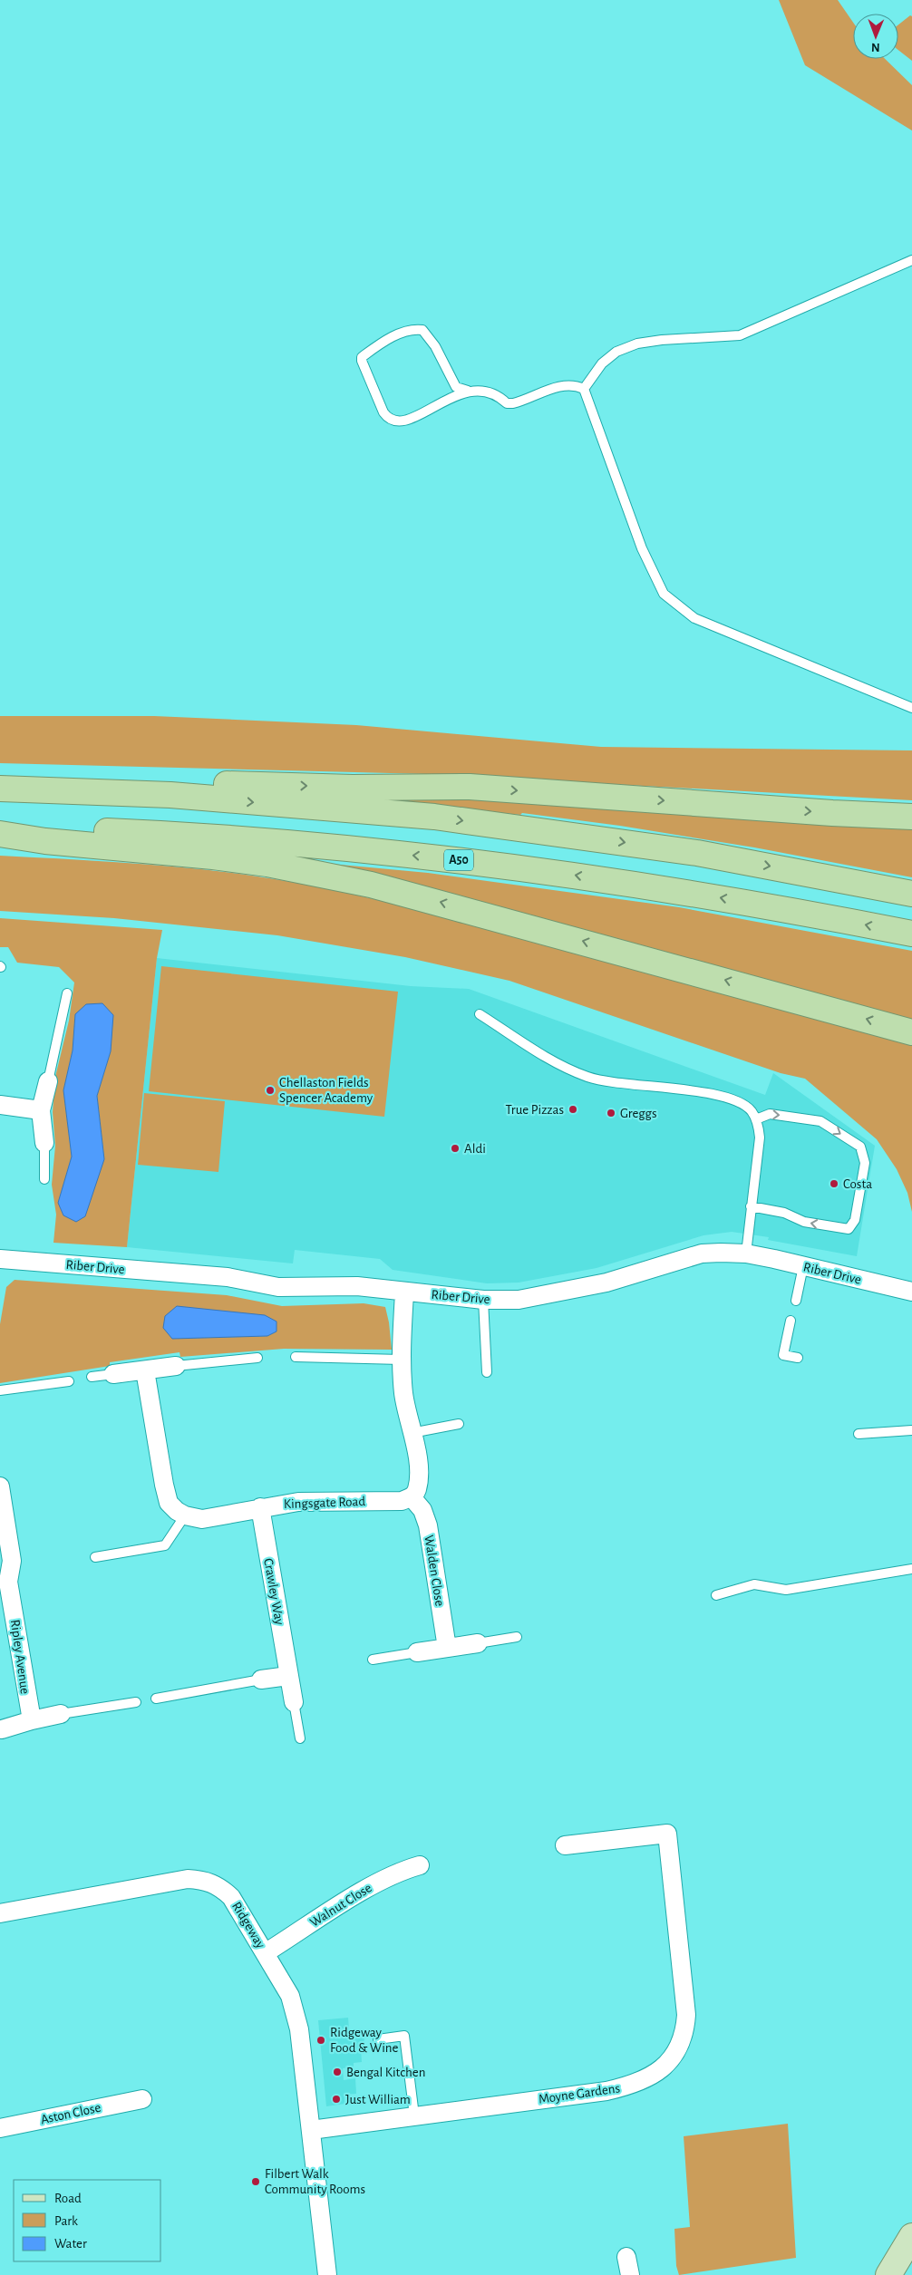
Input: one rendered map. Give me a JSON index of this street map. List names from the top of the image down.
{
  "streets": {
    "highway": ["A50"],
    "street": [
      "Riber Drive",
      "Kingsgate Road",
      "Walden Close",
      "Crawley Way",
      "Ripley Avenue",
      "Walnut Close",
      "Ridgeway",
      "Moyne Gardens",
      "Aston Close"
    ]
  },
  "crossings": [
    ["Kingsgate Road", "Walden Close"],
    ["Kingsgate Road", "Crawley Way"],
    ["Walnut Close", "Ridgeway"],
    ["Ridgeway", "Moyne Gardens"]
  ],
  "places": [
    "Chellaston Fields Spencer Academy",
    "True Pizzas",
    "Greggs",
    "Aldi",
    "Costa",
    "Ridgeway Food & Wine",
    "Bengal Kitchen",
    "Just William",
    "Filbert Walk Community Rooms"
  ],
  "legend": ["Road", "Park", "Water"],
  "north": "bottom"
}
